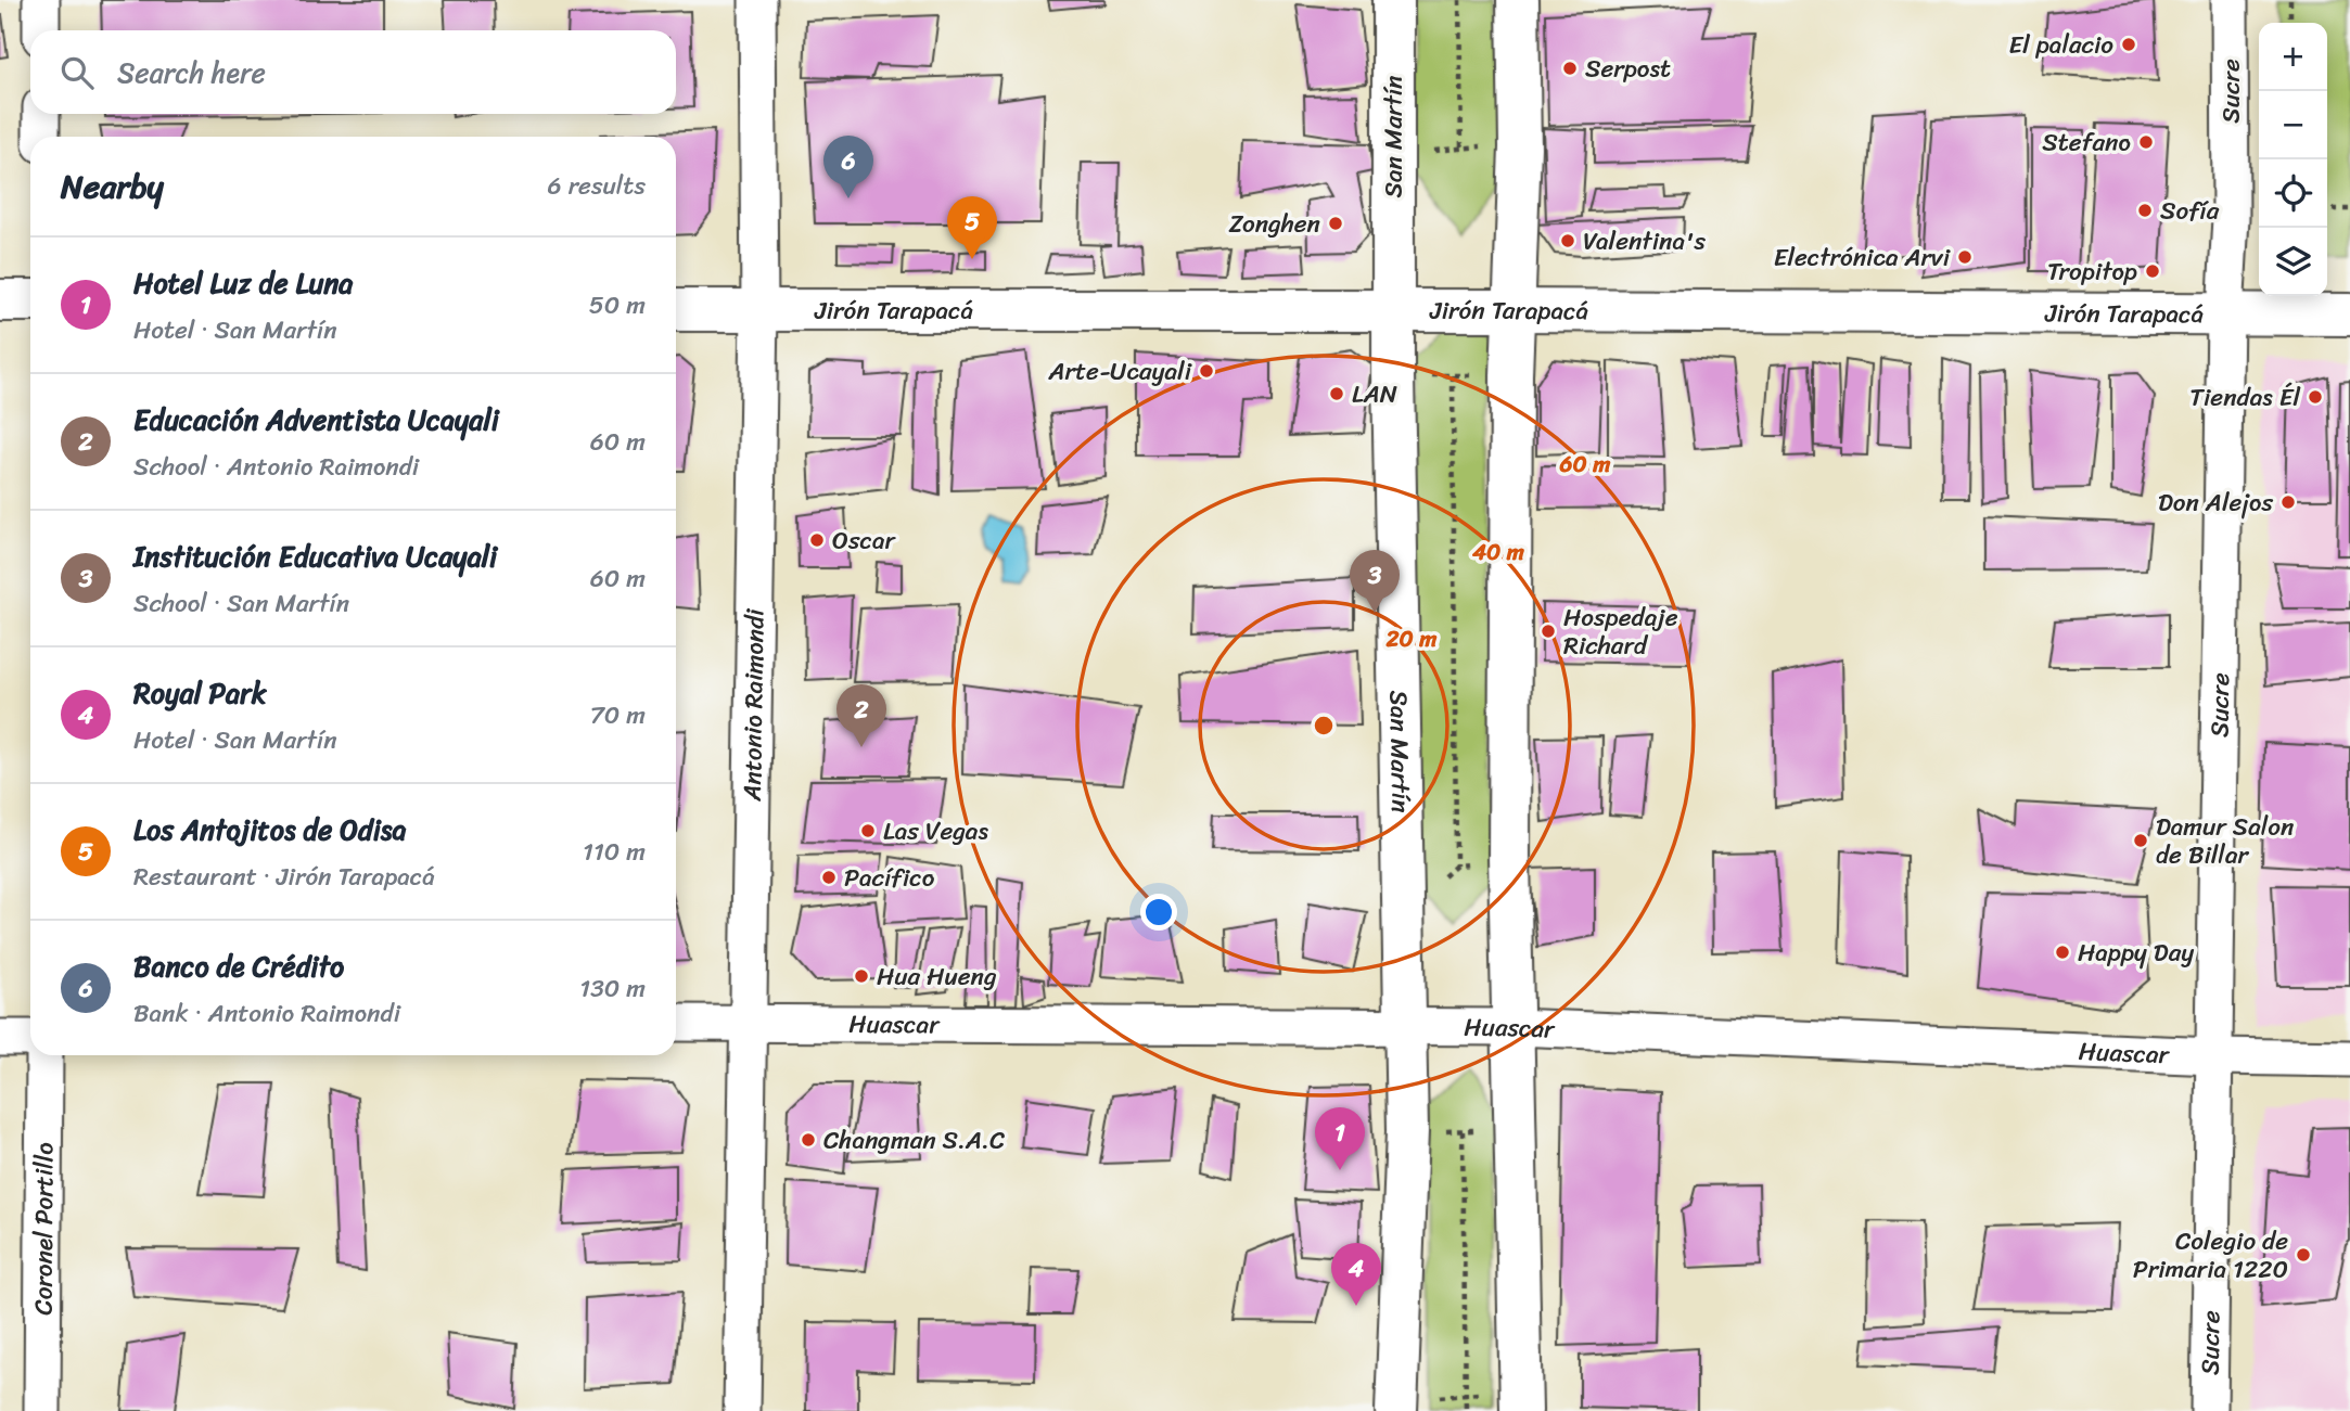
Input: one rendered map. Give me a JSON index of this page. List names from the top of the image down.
{
  "streets": {
    "main road": ["San Martín", "Jirón Tarapacá"],
    "street": [
      "Sucre",
      "Antonio Raimondi",
      "Huascar",
      "Coronel Portillo"
    ]
  },
  "crossings": [
    ["Sucre", "Jirón Tarapacá"],
    ["Sucre", "Huascar"],
    ["San Martín", "Jirón Tarapacá"],
    ["San Martín", "Huascar"],
    ["Jirón Tarapacá", "Antonio Raimondi"],
    ["Antonio Raimondi", "Huascar"]
  ],
  "places": [
    "El palacio",
    "Serpost",
    "Stefano",
    "Sofía",
    "Zonghen",
    "Valentina's",
    "Electrónica Arvi",
    "Tropitop",
    "Arte-Ucayali",
    "LAN",
    "Tiendas Él",
    "Don Alejos",
    "Oscar",
    "Hospedaje Richard",
    "Las Vegas",
    "Damur Salon de Billar",
    "Pacífico",
    "Happy Day",
    "Hua Hueng",
    "Changman S.A.C",
    "Colegio de Primaria 1220"
  ],
  "page": {
    "map_buttons": ["+", "−"],
    "search": "Search here",
    "pins": [
      "6",
      "5",
      "3",
      "2",
      "1",
      "4"
    ],
    "heading": ["Nearby", "6 results"],
    "list": [
      {
        "mark": "1",
        "name": "Hotel Luz de Luna",
        "note": "Hotel · San Martín",
        "value": "50 m"
      },
      {
        "mark": "2",
        "name": "Educación Adventista Ucayali",
        "note": "School · Antonio Raimondi",
        "value": "60 m"
      },
      {
        "mark": "3",
        "name": "Institución Educativa Ucayali",
        "note": "School · San Martín",
        "value": "60 m"
      },
      {
        "mark": "4",
        "name": "Royal Park",
        "note": "Hotel · San Martín",
        "value": "70 m"
      },
      {
        "mark": "5",
        "name": "Los Antojitos de Odisa",
        "note": "Restaurant · Jirón Tarapacá",
        "value": "110 m"
      },
      {
        "mark": "6",
        "name": "Banco de Crédito",
        "note": "Bank · Antonio Raimondi",
        "value": "130 m"
      }
    ]
  },
  "rings": ["60 m", "40 m", "20 m"]
}
